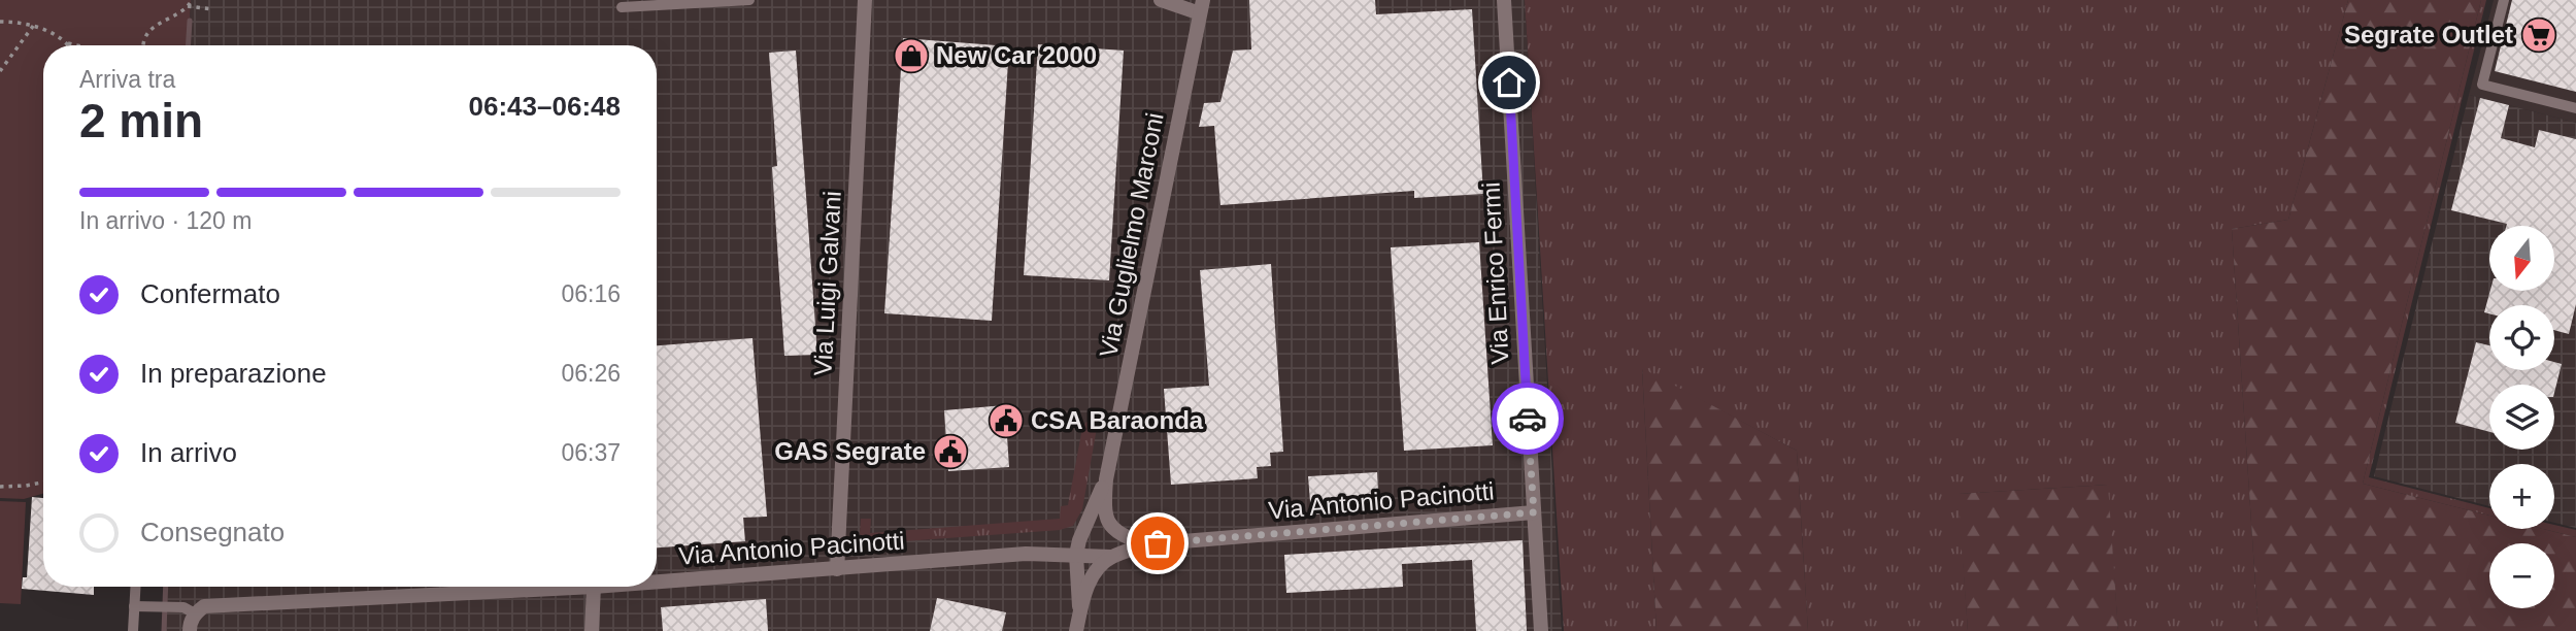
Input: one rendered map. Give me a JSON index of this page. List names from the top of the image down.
{
  "streets": {
    "street": [
      "Via Guglielmo Marconi",
      "Via Enrico Fermi",
      "Via Luigi Galvani",
      "Via Antonio Pacinotti"
    ]
  },
  "crossings": [
    ["Via Guglielmo Marconi", "Via Antonio Pacinotti"],
    ["Via Enrico Fermi", "Via Antonio Pacinotti"],
    ["Via Luigi Galvani", "Via Antonio Pacinotti"]
  ],
  "places": {
    "supermarket": ["Segrate Outlet"],
    "shop": ["New Car 2000"],
    "public building": ["CSA Baraonda", "GAS Segrate"]
  },
  "north": "bottom",
  "page": {
    "heading": ["2 min", "Arriva tra", "06:43–06:48"],
    "bar": "In arrivo · 120 m",
    "map_buttons": ["+", "−"],
    "list": [
      ["Confermato", "06:16"],
      ["In preparazione", "06:26"],
      ["In arrivo", "06:37"],
      "Consegnato"
    ]
  }
}
